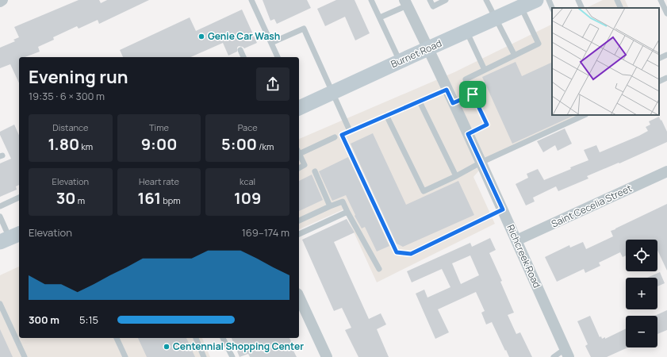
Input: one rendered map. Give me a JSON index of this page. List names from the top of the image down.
{
  "streets": {
    "main road": ["Burnet Road"],
    "street": ["Saint Cecelia Street", "Richcreek Road"]
  },
  "crossings": [
    ["Burnet Road", "Richcreek Road"],
    ["Saint Cecelia Street", "Richcreek Road"]
  ],
  "places": ["Genie Car Wash", "Centennial Shopping Center"],
  "page": {
    "heading": ["Evening run", "19:35 · 6 × 300 m"],
    "stats": [
      ["Distance", "1.80 km"],
      ["Time", "9:00"],
      ["Pace", "5:00 /km"],
      ["Elevation", "30 m"],
      ["Heart rate", "161 bpm"],
      ["kcal", "109"]
    ],
    "chart": ["Elevation", "169–174 m"],
    "map_buttons": ["+", "−"],
    "list": [
      {
        "name": "300 m",
        "note": "5:15"
      }
    ]
  }
}
